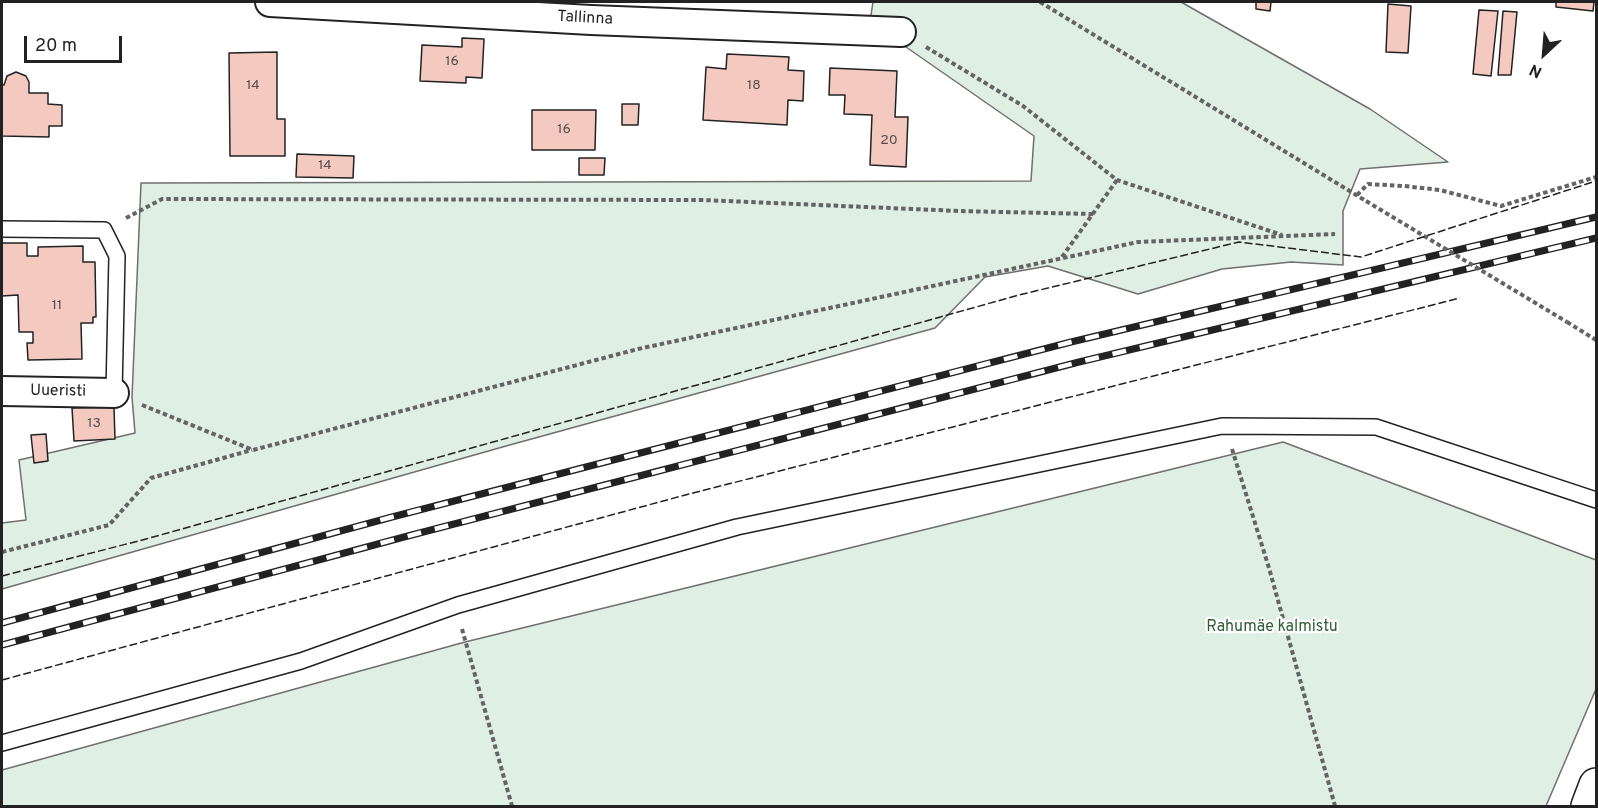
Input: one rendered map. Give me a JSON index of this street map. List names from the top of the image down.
{
  "streets": {
    "street": ["Tallinna", "Uueristi"]
  },
  "parks": ["Rahumäe kalmistu"],
  "house_numbers": [
    "16",
    "14",
    "18",
    "16",
    "20",
    "14",
    "11",
    "13"
  ],
  "scale_bar": "20 m",
  "north": "bottom left"
}
